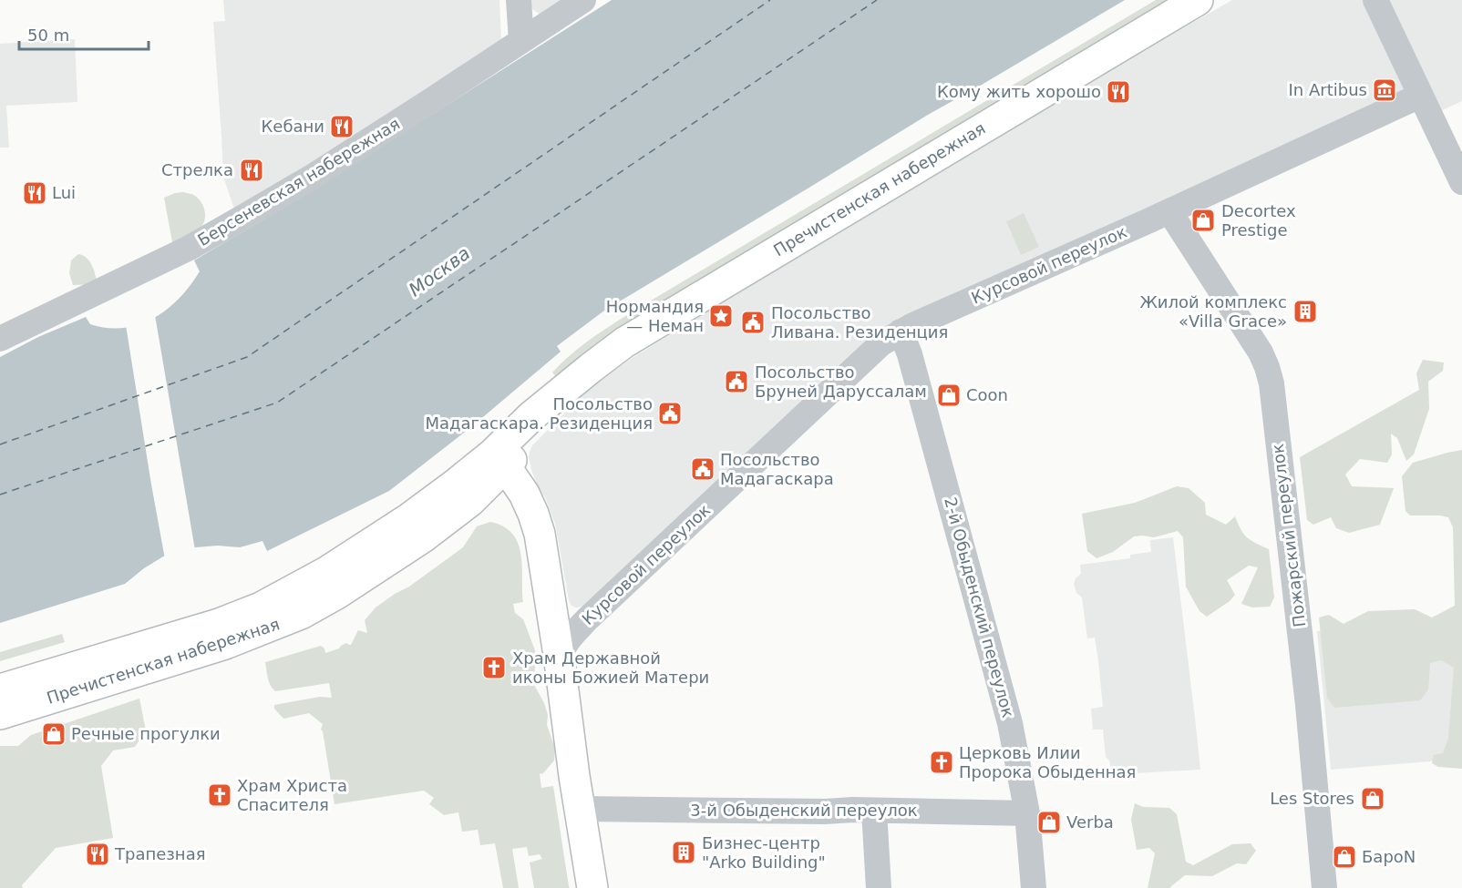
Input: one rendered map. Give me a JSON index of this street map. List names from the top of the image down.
{
  "streets": {
    "main road": ["Пречистенская набережная"],
    "street": [
      "Берсеневская набережная",
      "Курсовой переулок",
      "Пожарский переулок",
      "2-й Обыденский переулок",
      "3-й Обыденский переулок"
    ]
  },
  "crossings": [
    ["Курсовой переулок", "Пожарский переулок"],
    ["Курсовой переулок", "2-й Обыденский переулок"],
    ["2-й Обыденский переулок", "3-й Обыденский переулок"]
  ],
  "water": ["Москва"],
  "places": {
    "museum": ["In Artibus"],
    "restaurant": [
      "Кому жить хорошо",
      "Кебани",
      "Стрелка",
      "Lui",
      "Трапезная"
    ],
    "shop": [
      "Decortex Prestige",
      "Coon",
      "Речные прогулки",
      "Les Stores",
      "Verba",
      "БароN"
    ],
    "building": ["Жилой комплекс «Villa Grace»", "Бизнес-центр \"Arko Building\""],
    "place": ["Нормандия — Неман"],
    "public building": [
      "Посольство Ливана. Резиденция",
      "Посольство Бруней Даруссалам",
      "Посольство Мадагаскара. Резиденция",
      "Посольство Мадагаскара"
    ],
    "church": ["Храм Державной иконы Божией Матери", "Церковь Илии Пророка Обыденная", "Храм Христа Спасителя"]
  },
  "scale_bar": "50 m"
}
